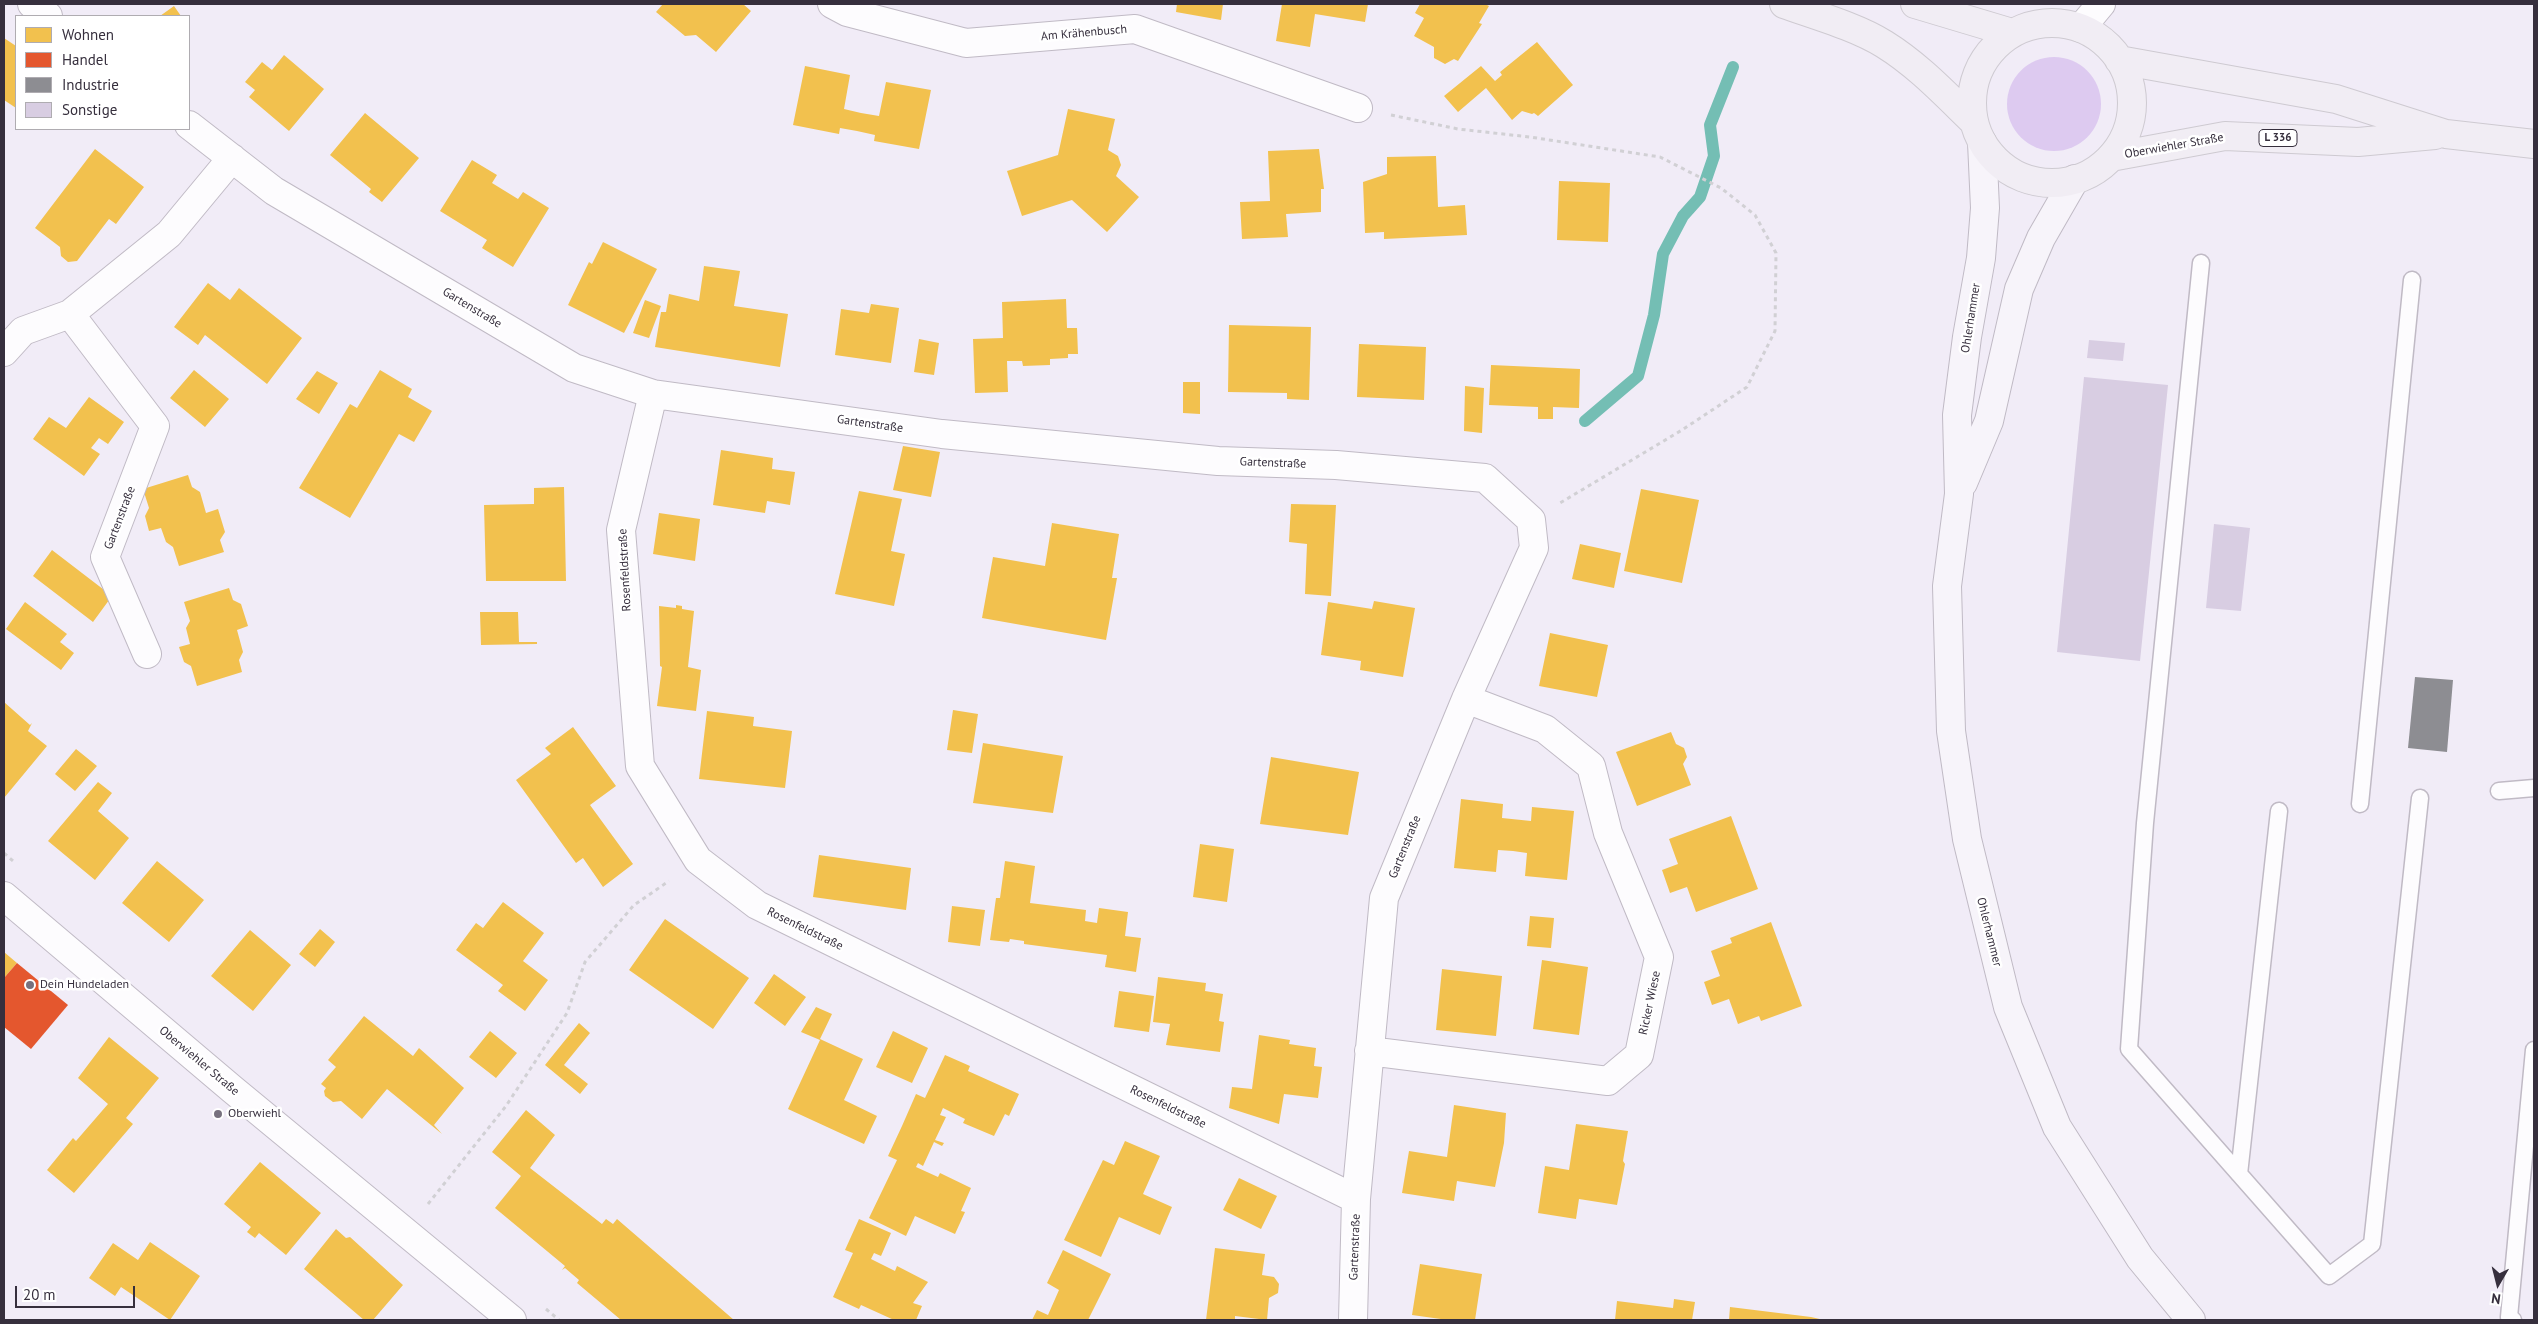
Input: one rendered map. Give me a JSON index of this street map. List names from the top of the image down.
{
  "streets": {
    "main road": ["L 336", "Oberwiehler Straße"],
    "street": [
      "Am Krähenbusch",
      "Gartenstraße",
      "Ohlerhammer",
      "Rosenfeldstraße",
      "Ricker Wiese"
    ]
  },
  "crossings": [
    ["Oberwiehler Straße", "Ohlerhammer"],
    ["Gartenstraße", "Rosenfeldstraße"],
    ["Gartenstraße", "Ricker Wiese"]
  ],
  "places": ["Dein Hundeladen", "Oberwiehl"],
  "legend": [
    "Wohnen",
    "Handel",
    "Industrie",
    "Sonstige"
  ],
  "scale_bar": "20 m",
  "north": "bottom"
}
